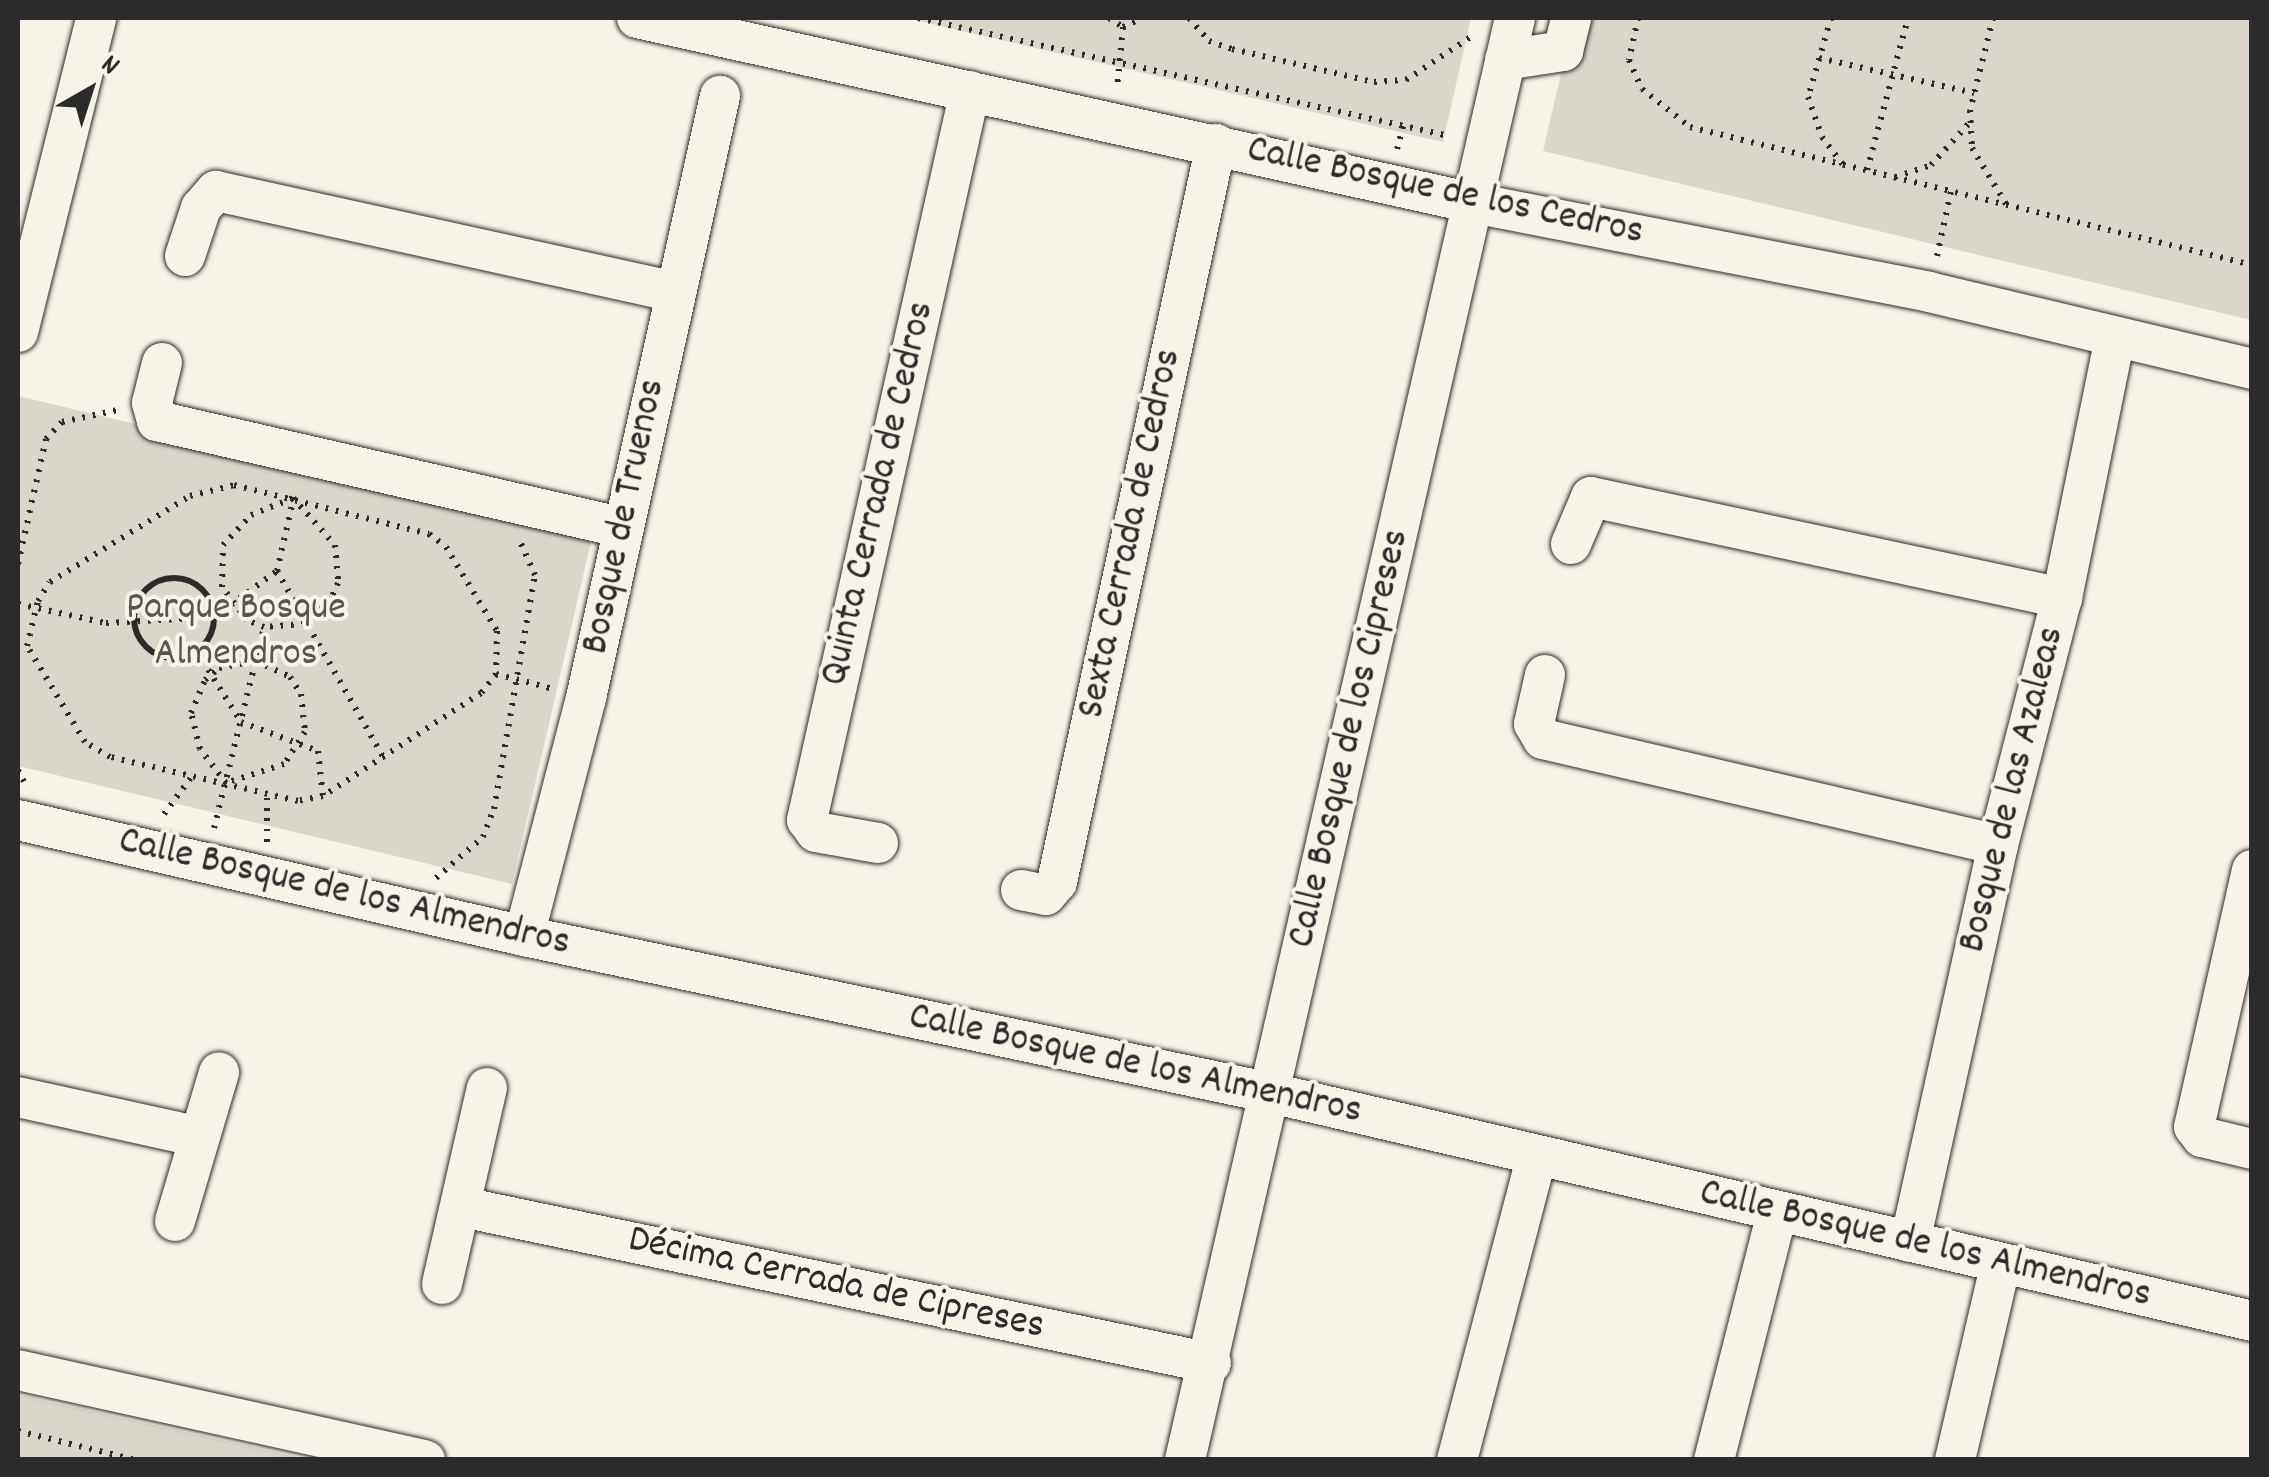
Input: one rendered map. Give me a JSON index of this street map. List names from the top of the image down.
{
  "streets": {
    "street": [
      "Calle Bosque de los Cedros",
      "Quinta Cerrada de Cedros",
      "Bosque de Truenos",
      "Sexta Cerrada de Cedros",
      "Calle Bosque de los Cipreses",
      "Bosque de las Azaleas",
      "Calle Bosque de los Almendros",
      "Décima Cerrada de Cipreses"
    ]
  },
  "crossings": [
    ["Calle Bosque de los Cedros", "Quinta Cerrada de Cedros"],
    ["Calle Bosque de los Cedros", "Sexta Cerrada de Cedros"],
    ["Calle Bosque de los Cedros", "Calle Bosque de los Cipreses"],
    ["Calle Bosque de los Cedros", "Bosque de las Azaleas"],
    ["Bosque de Truenos", "Calle Bosque de los Almendros"],
    ["Calle Bosque de los Cipreses", "Calle Bosque de los Almendros"],
    ["Calle Bosque de los Cipreses", "Décima Cerrada de Cipreses"],
    ["Bosque de las Azaleas", "Calle Bosque de los Almendros"]
  ],
  "parks": ["Parque Bosque Almendros"],
  "north": "top right"
}
